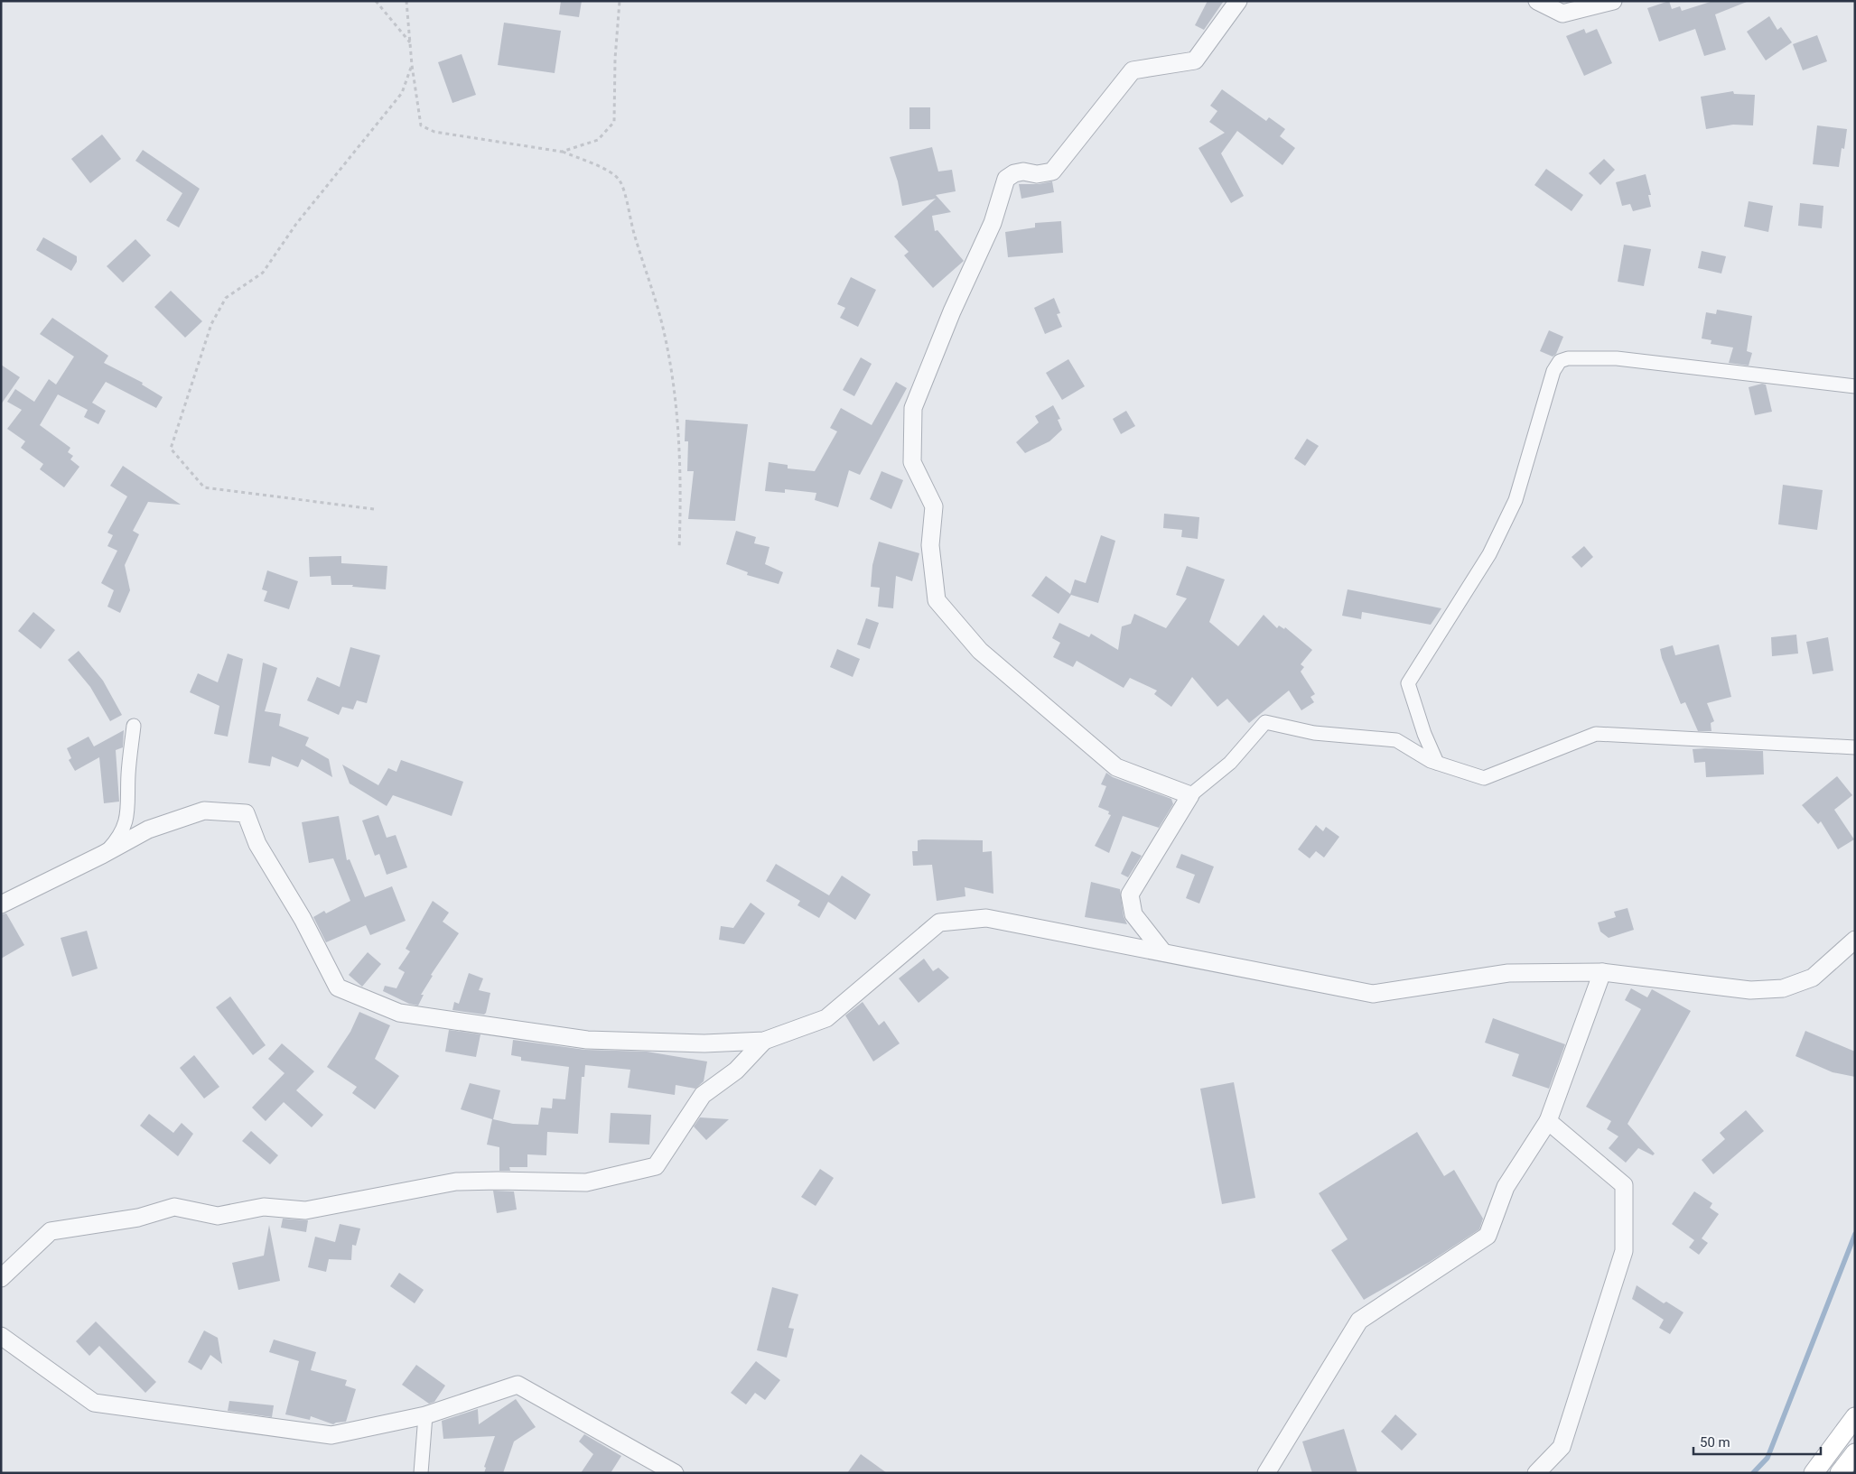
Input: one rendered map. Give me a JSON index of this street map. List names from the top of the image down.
{
  "scale_bar": "50 m"
}
